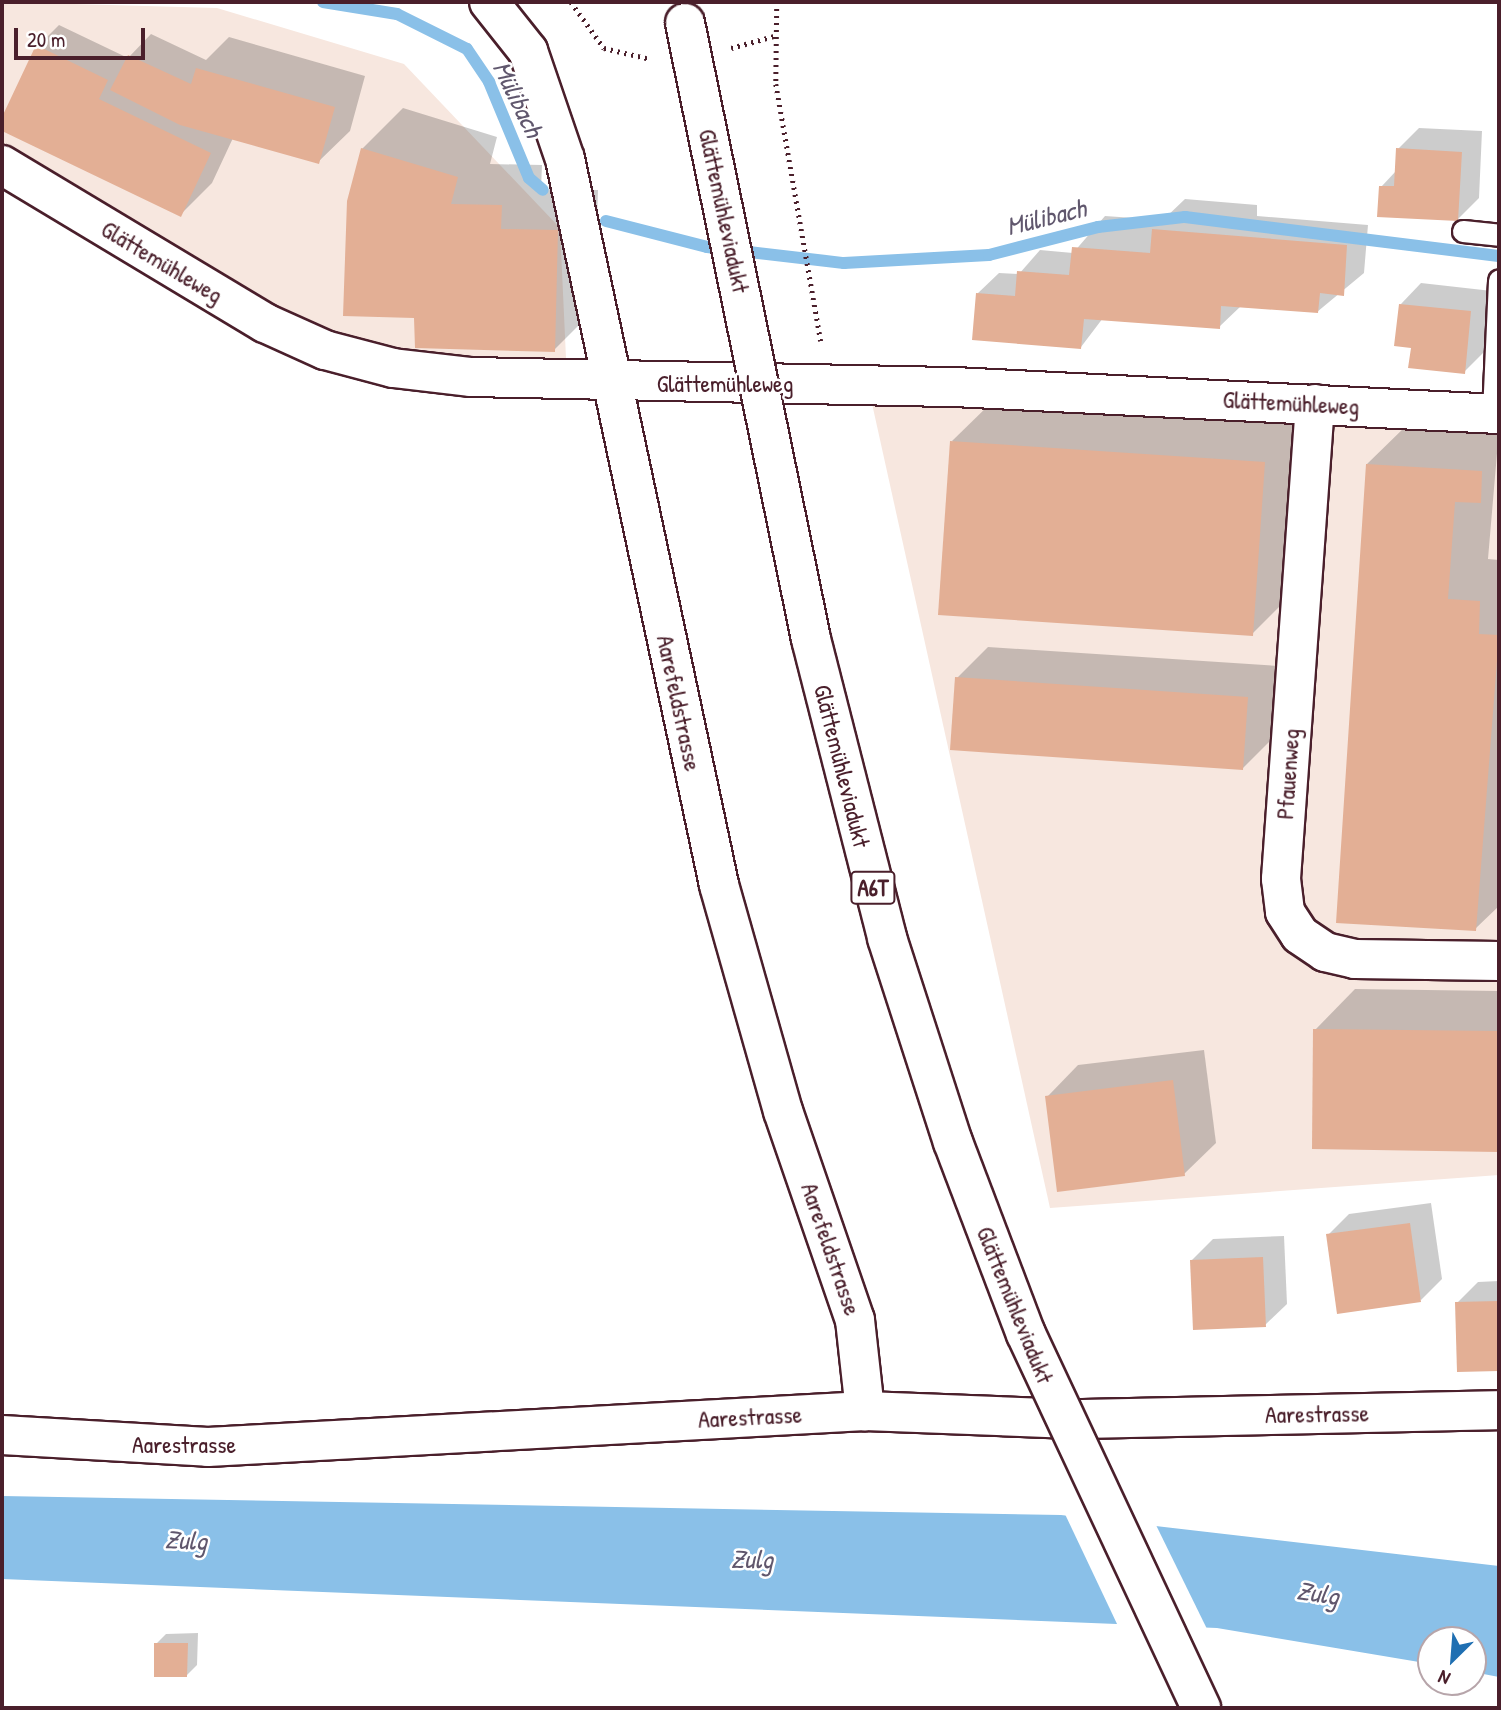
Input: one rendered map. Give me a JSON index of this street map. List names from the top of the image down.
{
  "streets": {
    "main road": [
      "Glättemühleviadukt",
      "Glättemühleweg",
      "Aarefeldstrasse",
      "Pfauenweg",
      "A6T",
      "Aarestrasse"
    ]
  },
  "crossings": [
    ["Glättemühleweg", "Aarefeldstrasse"],
    ["Glättemühleweg", "Pfauenweg"],
    ["Aarefeldstrasse", "Aarestrasse"]
  ],
  "water": ["Mülibach", "Zulg"],
  "scale_bar": "20 m",
  "north": "bottom left"
}
